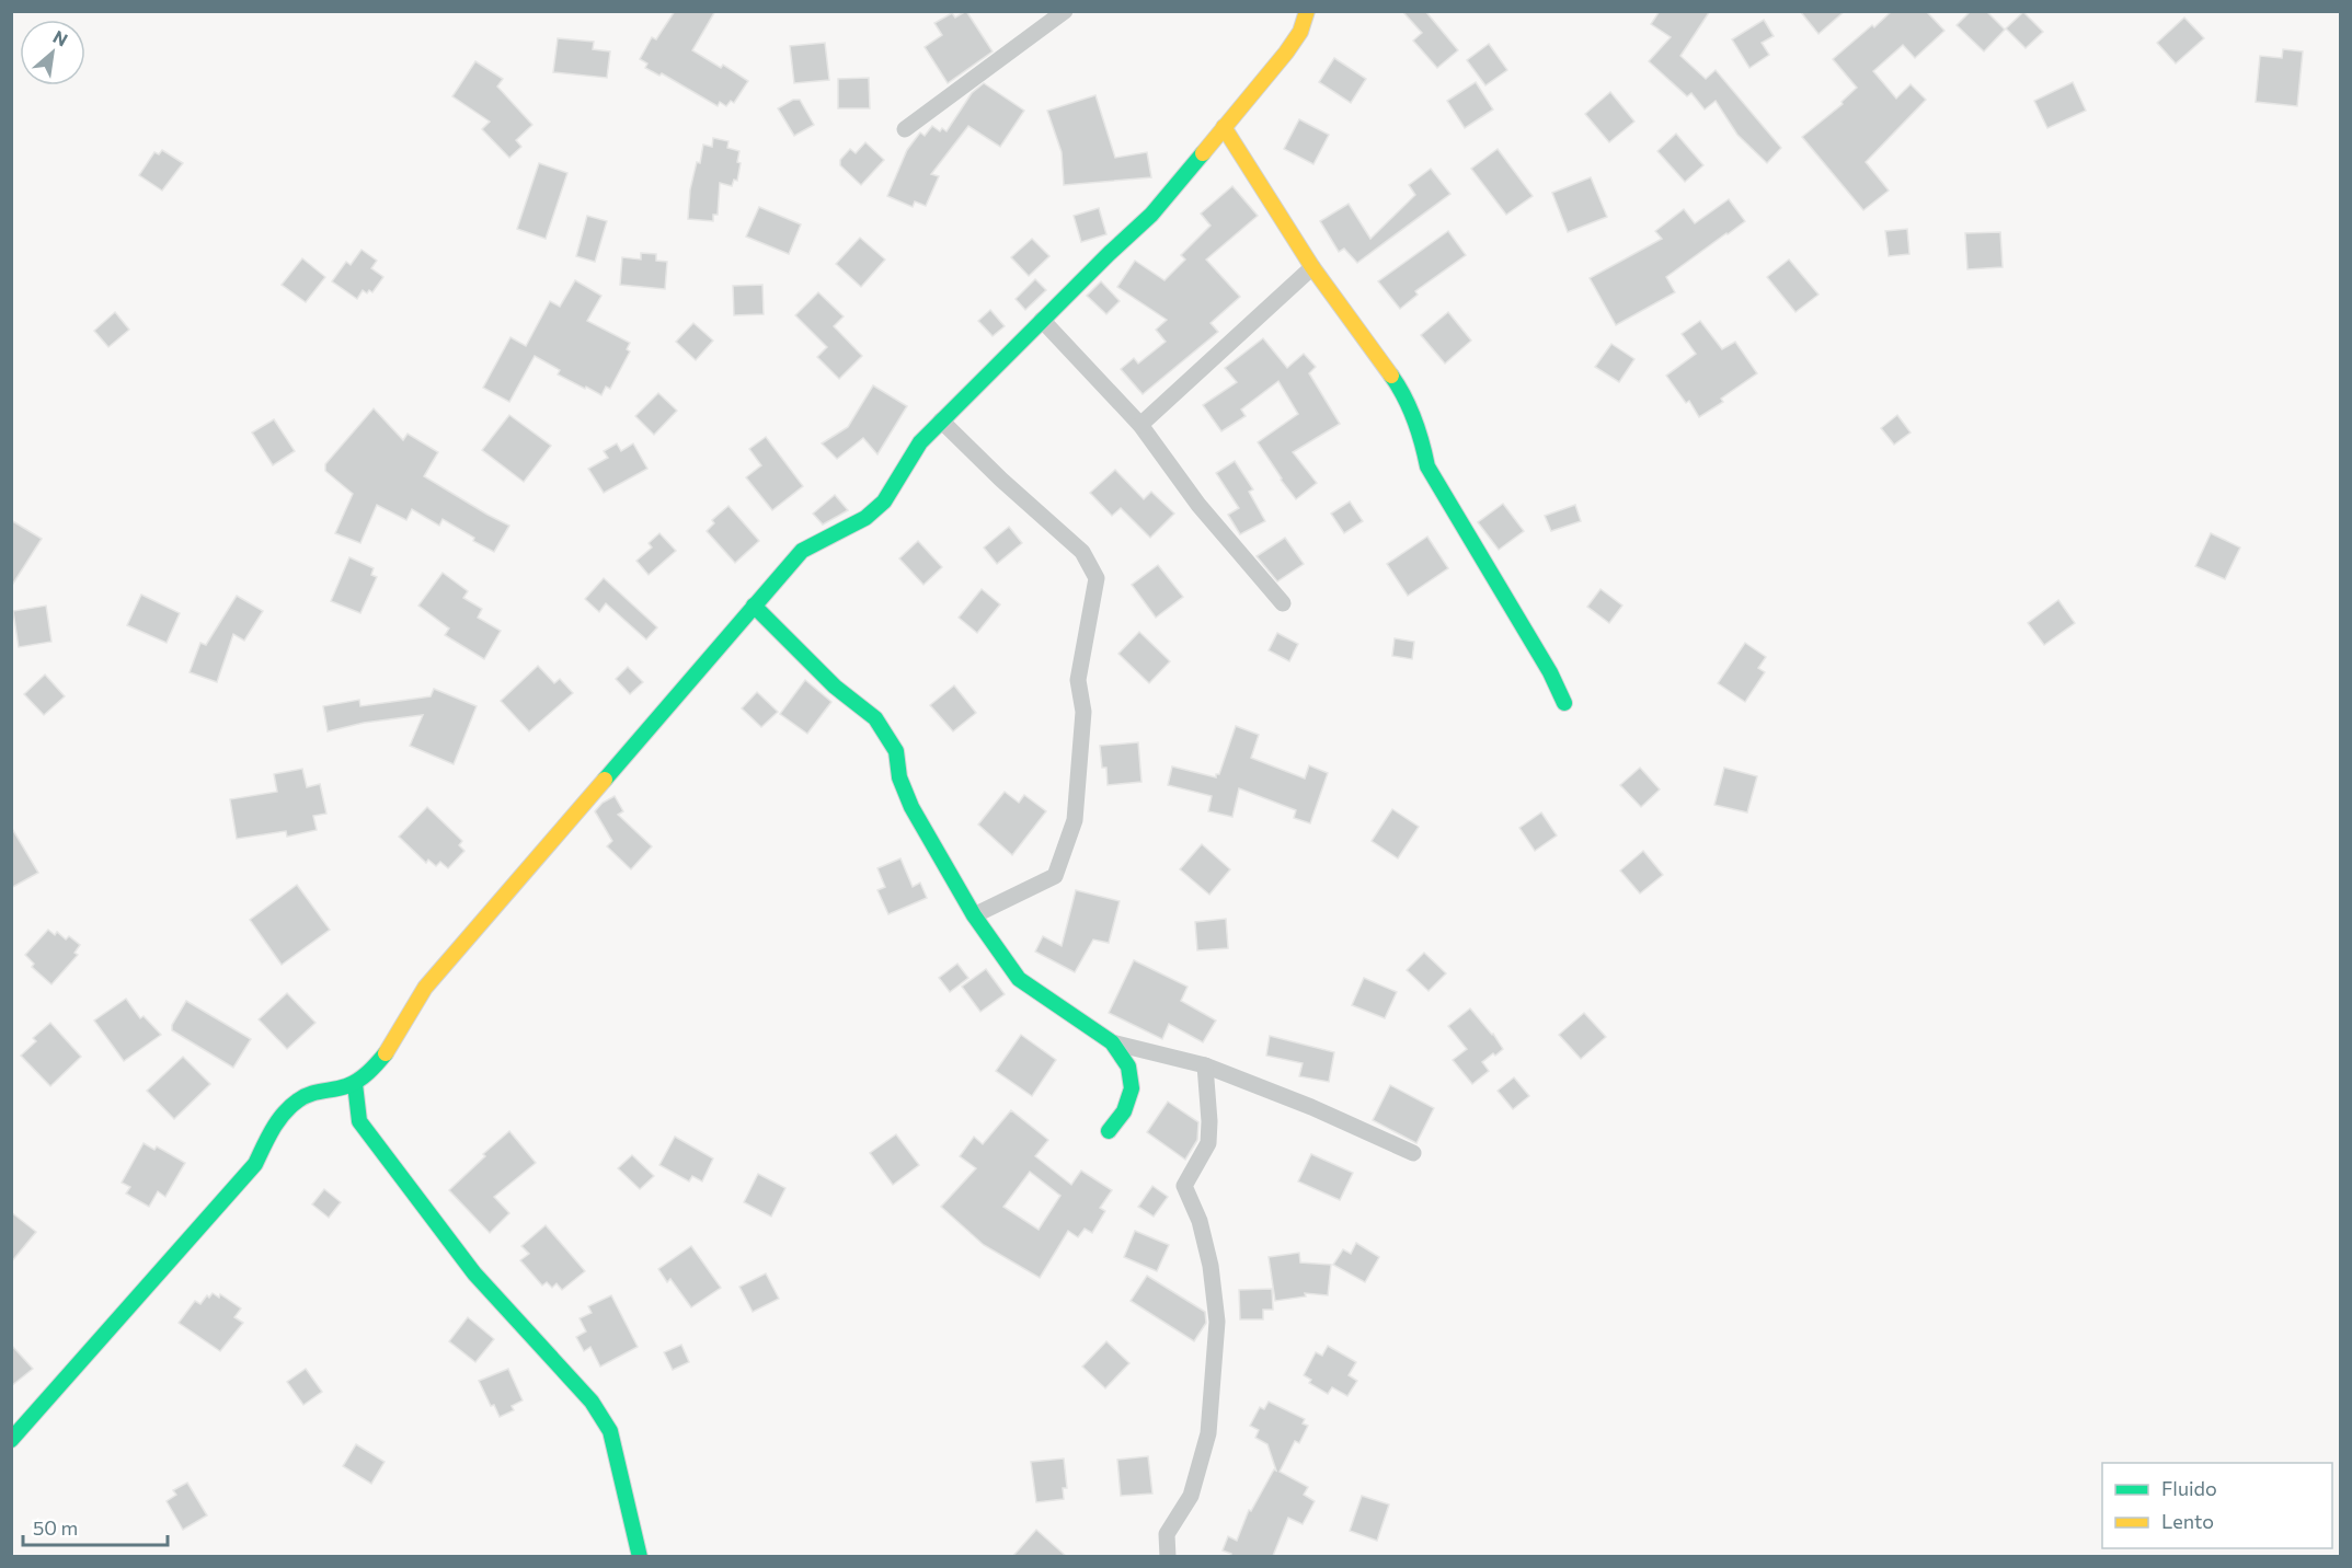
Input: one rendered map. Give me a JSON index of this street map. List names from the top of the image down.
{
  "legend": ["Fluido", "Lento"],
  "scale_bar": "50 m",
  "north": "top right"
}
